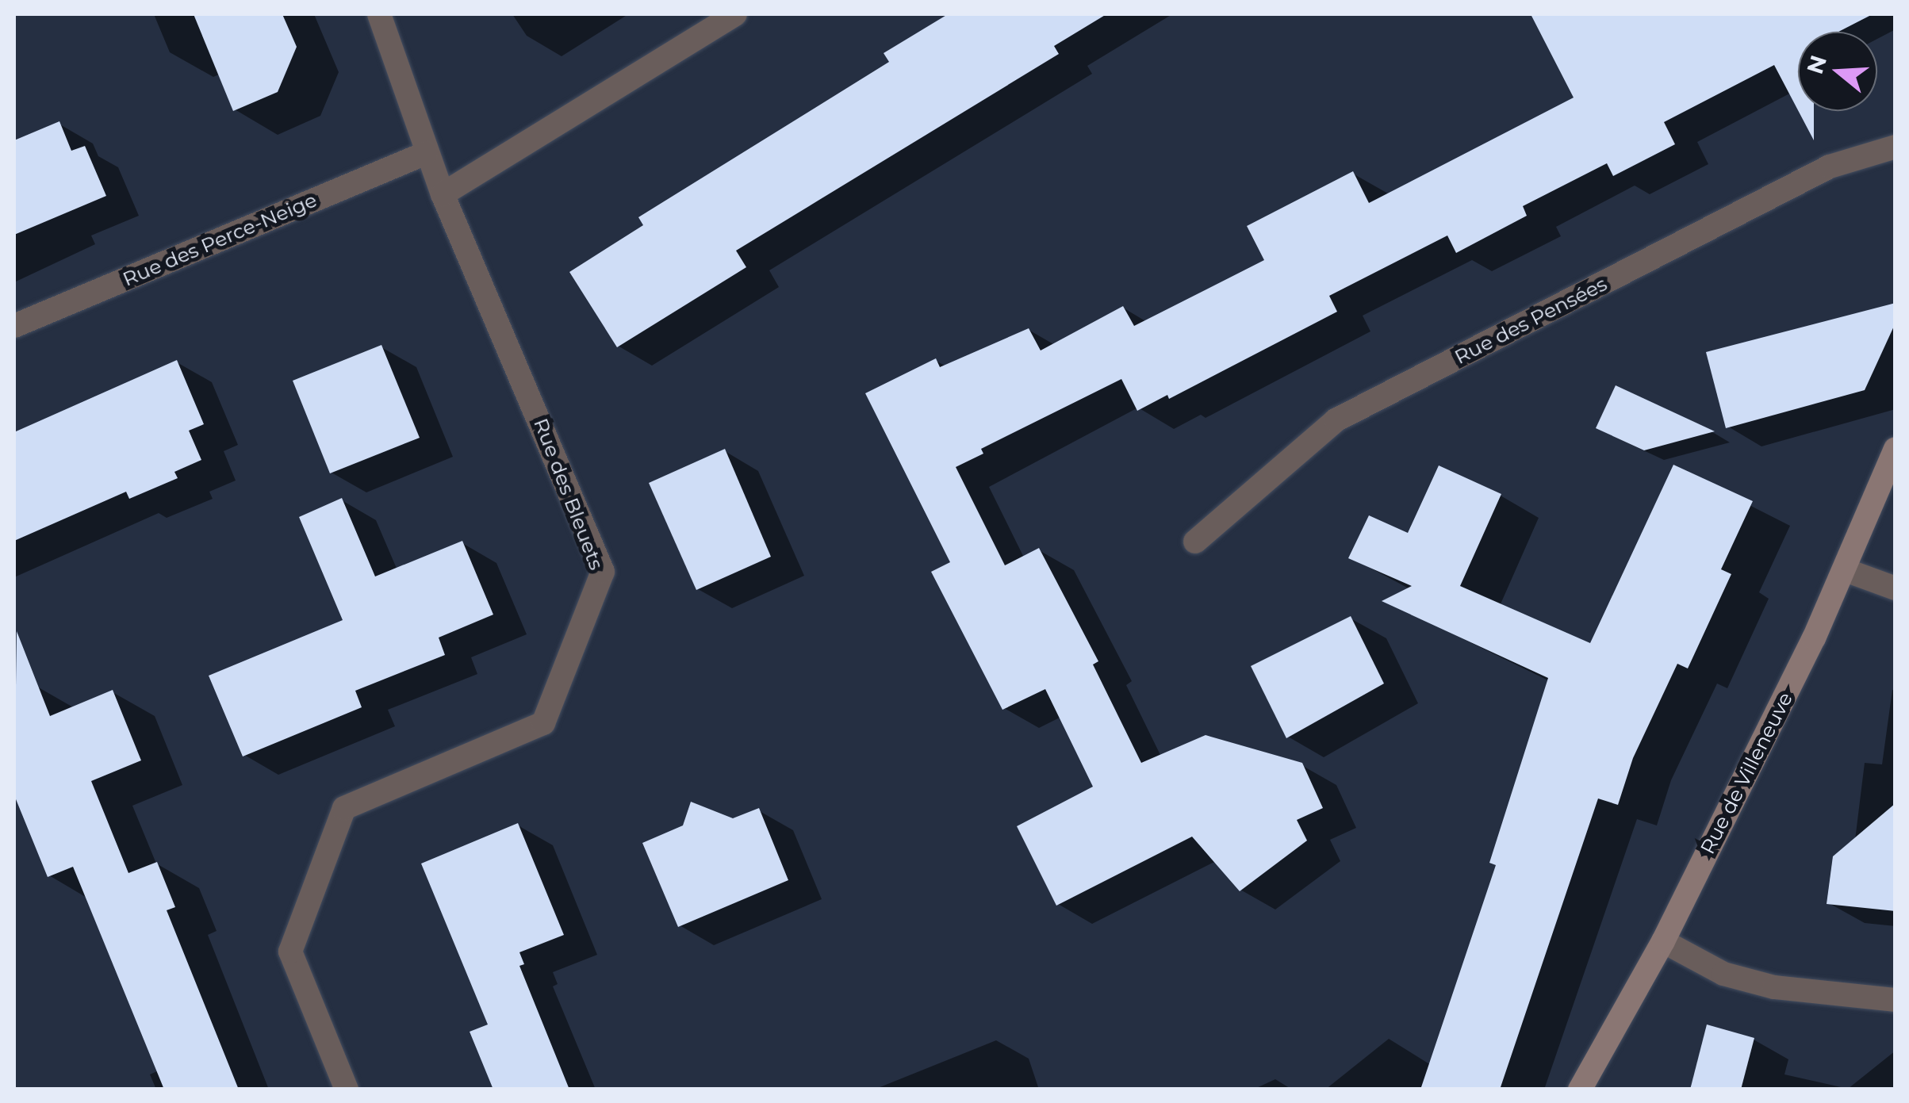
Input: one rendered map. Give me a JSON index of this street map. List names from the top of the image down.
{
  "streets": {
    "street": [
      "Rue des Perce-Neige",
      "Rue des Pensées",
      "Rue des Bleuets",
      "Rue de Villeneuve"
    ]
  },
  "crossings": [
    ["Rue des Perce-Neige", "Rue des Bleuets"]
  ],
  "north": "left"
}
